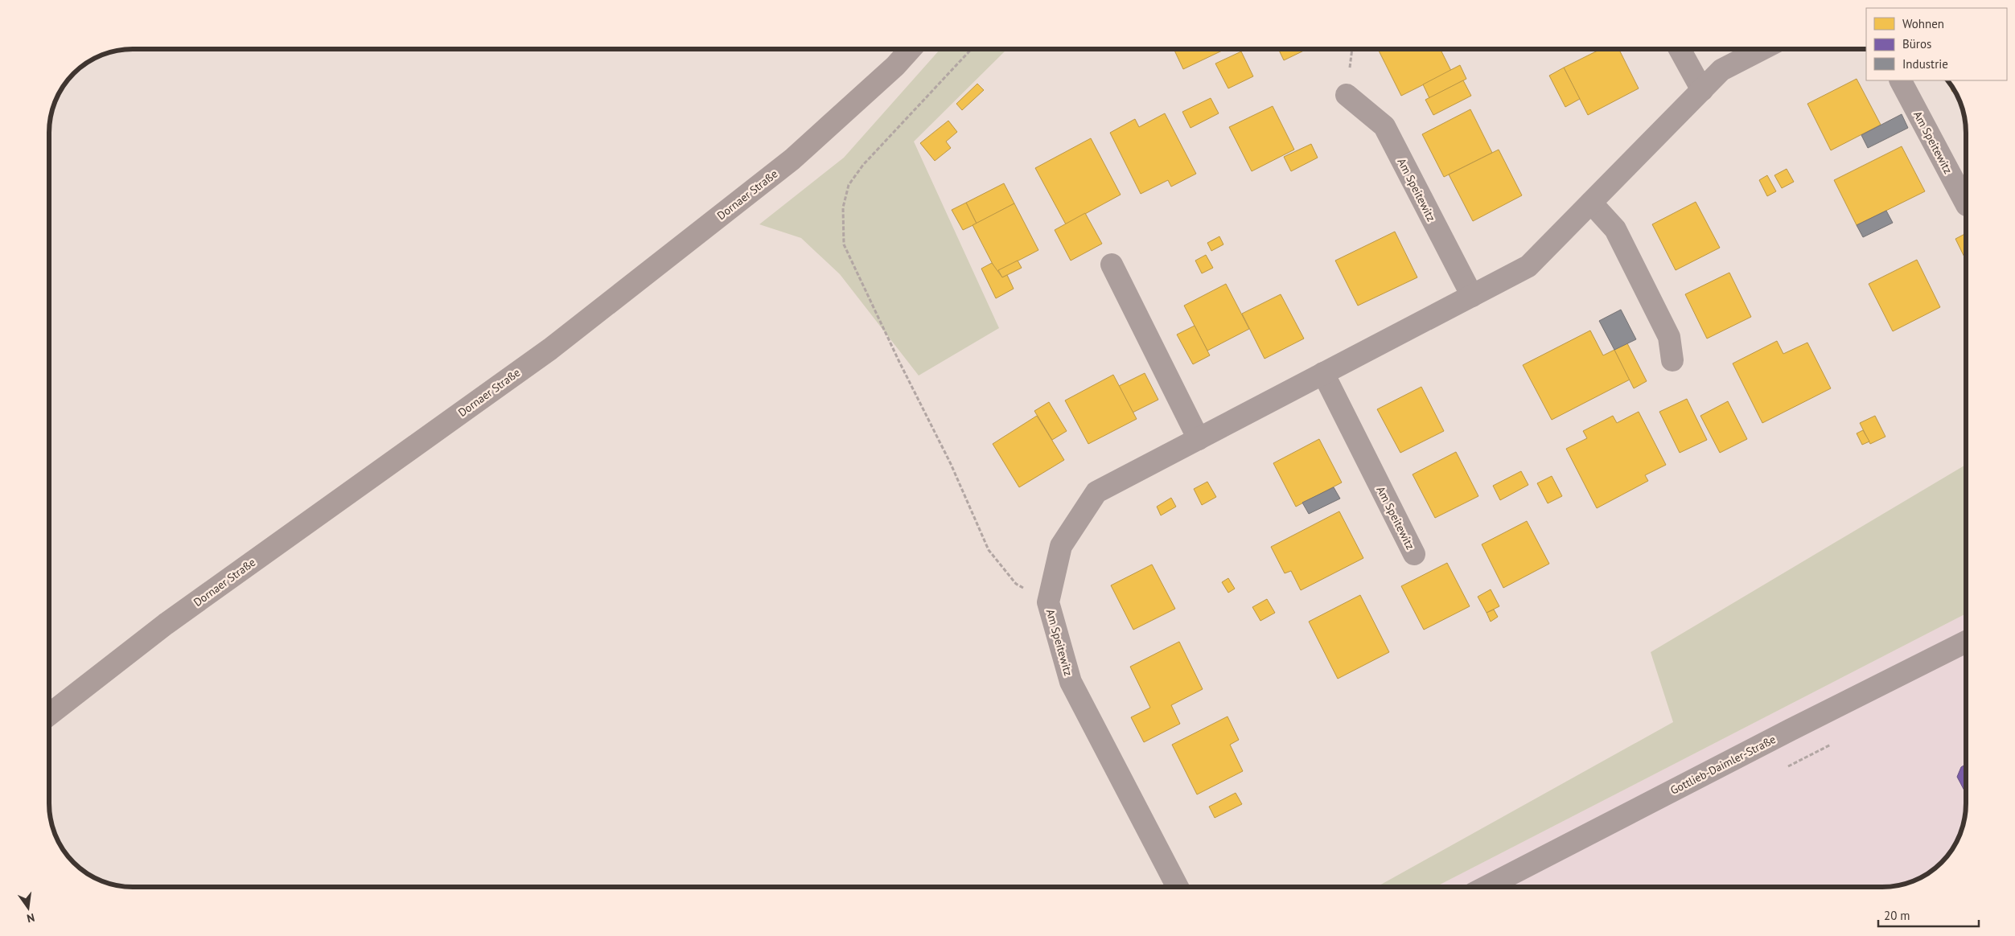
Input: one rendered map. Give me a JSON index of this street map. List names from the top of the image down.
{
  "streets": {
    "main road": ["Dornaer Straße"],
    "street": ["Am Speitewitz", "Gottlieb-Daimler-Straße"]
  },
  "legend": ["Wohnen", "Büros", "Industrie"],
  "scale_bar": "20 m",
  "north": "bottom"
}
